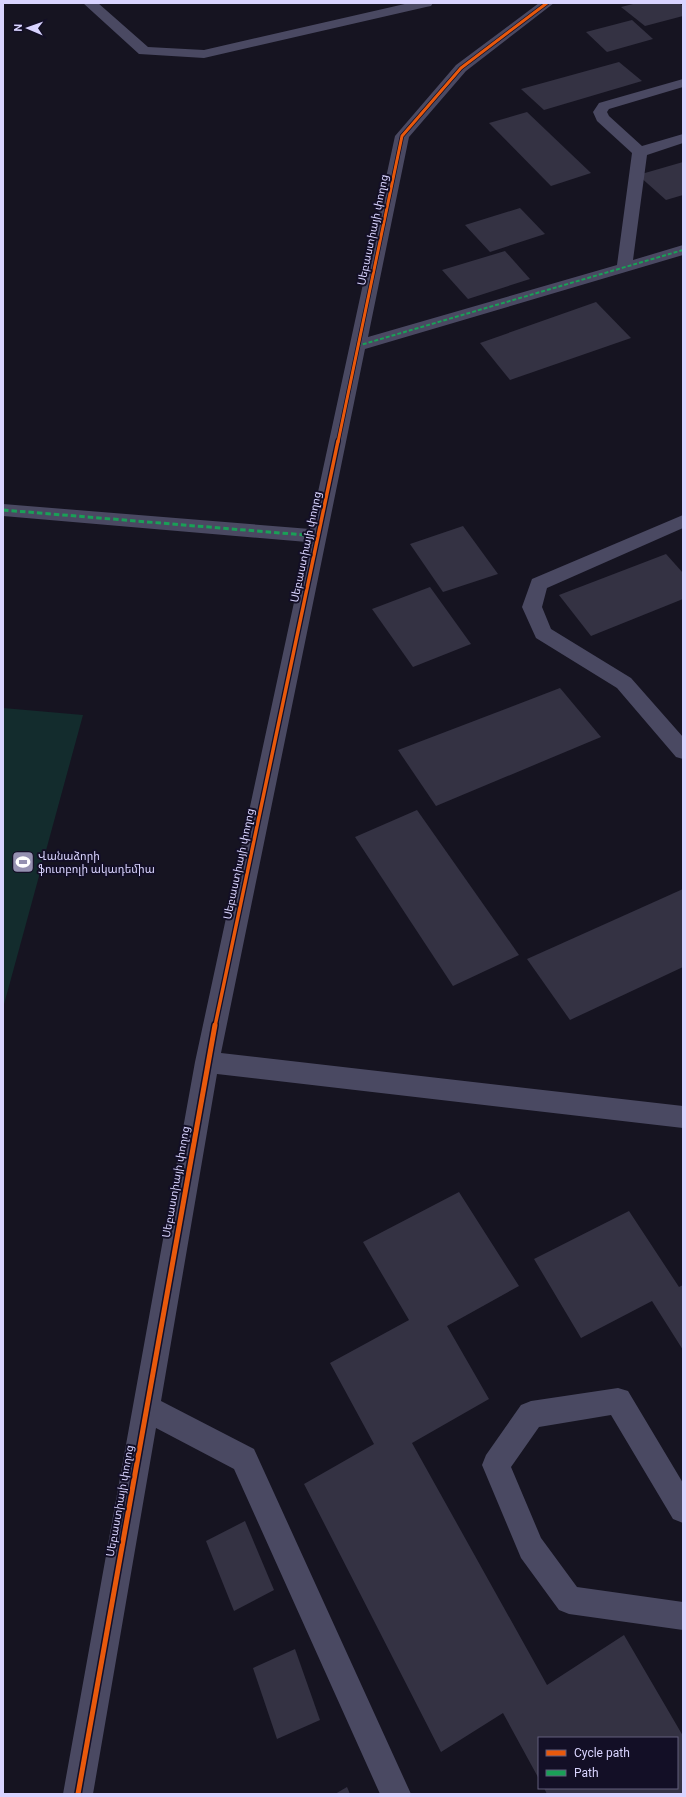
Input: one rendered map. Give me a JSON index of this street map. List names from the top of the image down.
{
  "streets": {
    "street": ["Սեբաստիայի փողոց"]
  },
  "places": {
    "sports": ["Վանաձորի ֆուտբոլի ակադեմիա"]
  },
  "legend": ["Cycle path", "Path"],
  "north": "left"
}
